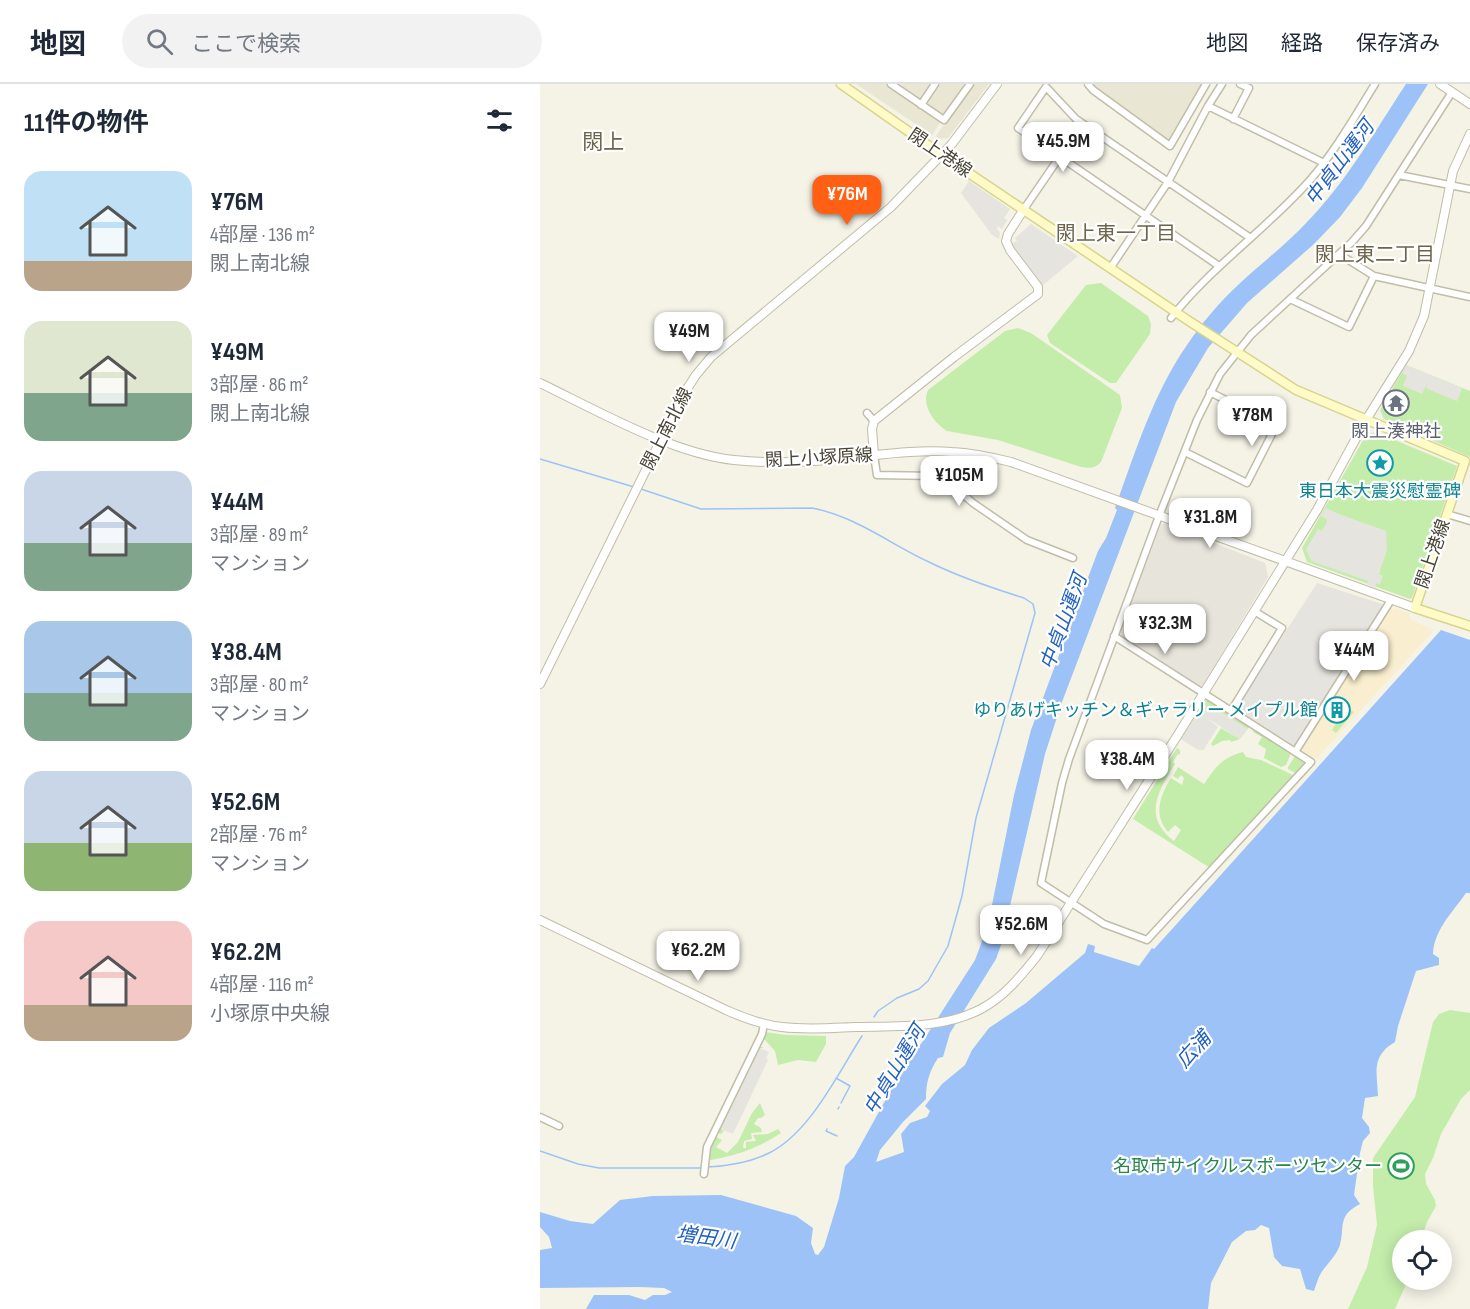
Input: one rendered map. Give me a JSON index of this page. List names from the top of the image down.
{
  "streets": {
    "main road": ["閖上港線"],
    "street": ["閖上南北線", "閖上小塚原線"]
  },
  "crossings": [
    ["閖上港線", "閖上南北線"],
    ["閖上南北線", "閖上小塚原線"]
  ],
  "districts": ["閖上", "閖上東一丁目", "閖上東二丁目"],
  "water": ["中貞山運河", "広浦", "増田川"],
  "places": {
    "temple": ["閖上湊神社"],
    "place": ["東日本大震災慰霊碑"],
    "building": ["ゆりあげキッチン＆ギャラリー メイプル館"],
    "sports": ["名取市サイクルスポーツセンター"]
  },
  "page": {
    "header": "地図",
    "search": "ここで検索",
    "nav": ["地図", "経路", "保存済み"],
    "heading": "11件の物件",
    "price": [
      "¥45.9M",
      "¥76M",
      "¥49M",
      "¥78M",
      "¥105M",
      "¥31.8M",
      "¥32.3M",
      "¥44M",
      "¥38.4M",
      "¥52.6M",
      "¥62.2M"
    ],
    "list": [
      {
        "name": "¥76M",
        "note": "4部屋 · 136 m² · 閖上南北線"
      },
      {
        "name": "¥49M",
        "note": "3部屋 · 86 m² · 閖上南北線"
      },
      {
        "name": "¥44M",
        "note": "3部屋 · 89 m² · マンション"
      },
      {
        "name": "¥38.4M",
        "note": "3部屋 · 80 m² · マンション"
      },
      {
        "name": "¥52.6M",
        "note": "2部屋 · 76 m² · マンション"
      },
      {
        "name": "¥62.2M",
        "note": "4部屋 · 116 m² · 小塚原中央線"
      }
    ]
  }
}
